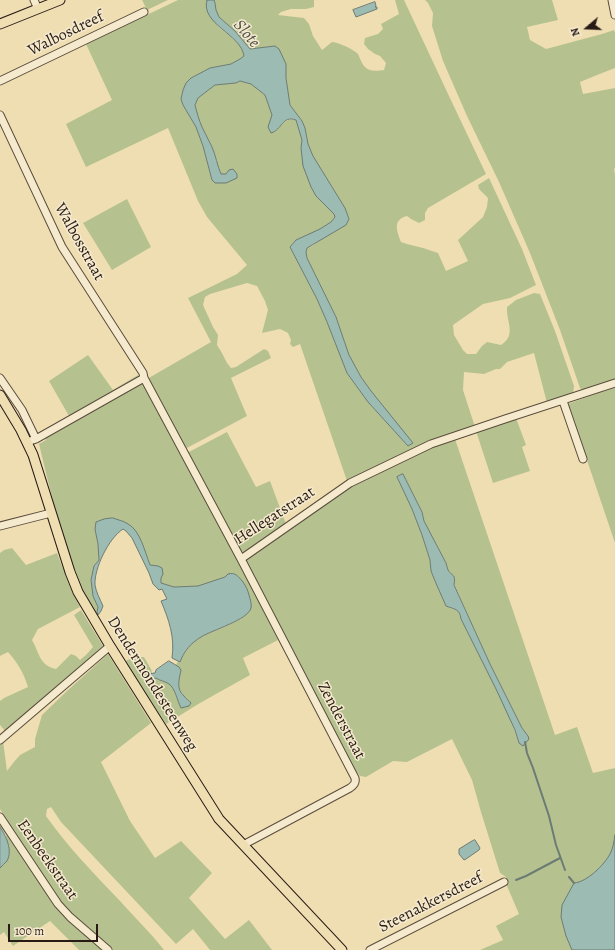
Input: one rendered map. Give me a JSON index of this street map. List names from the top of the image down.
{
  "streets": {
    "main road": ["Dendermondesteenweg"],
    "street": [
      "Walbosdreef",
      "Walbosstraat",
      "Hellegatstraat",
      "Zenderstraat",
      "Eenbeekstraat",
      "Steenakkersdreef"
    ]
  },
  "crossings": [
    ["Walbosstraat", "Hellegatstraat"],
    ["Hellegatstraat", "Zenderstraat"],
    ["Dendermondesteenweg", "Zenderstraat"]
  ],
  "water": ["Slote"],
  "scale_bar": "100 m",
  "north": "left"
}
